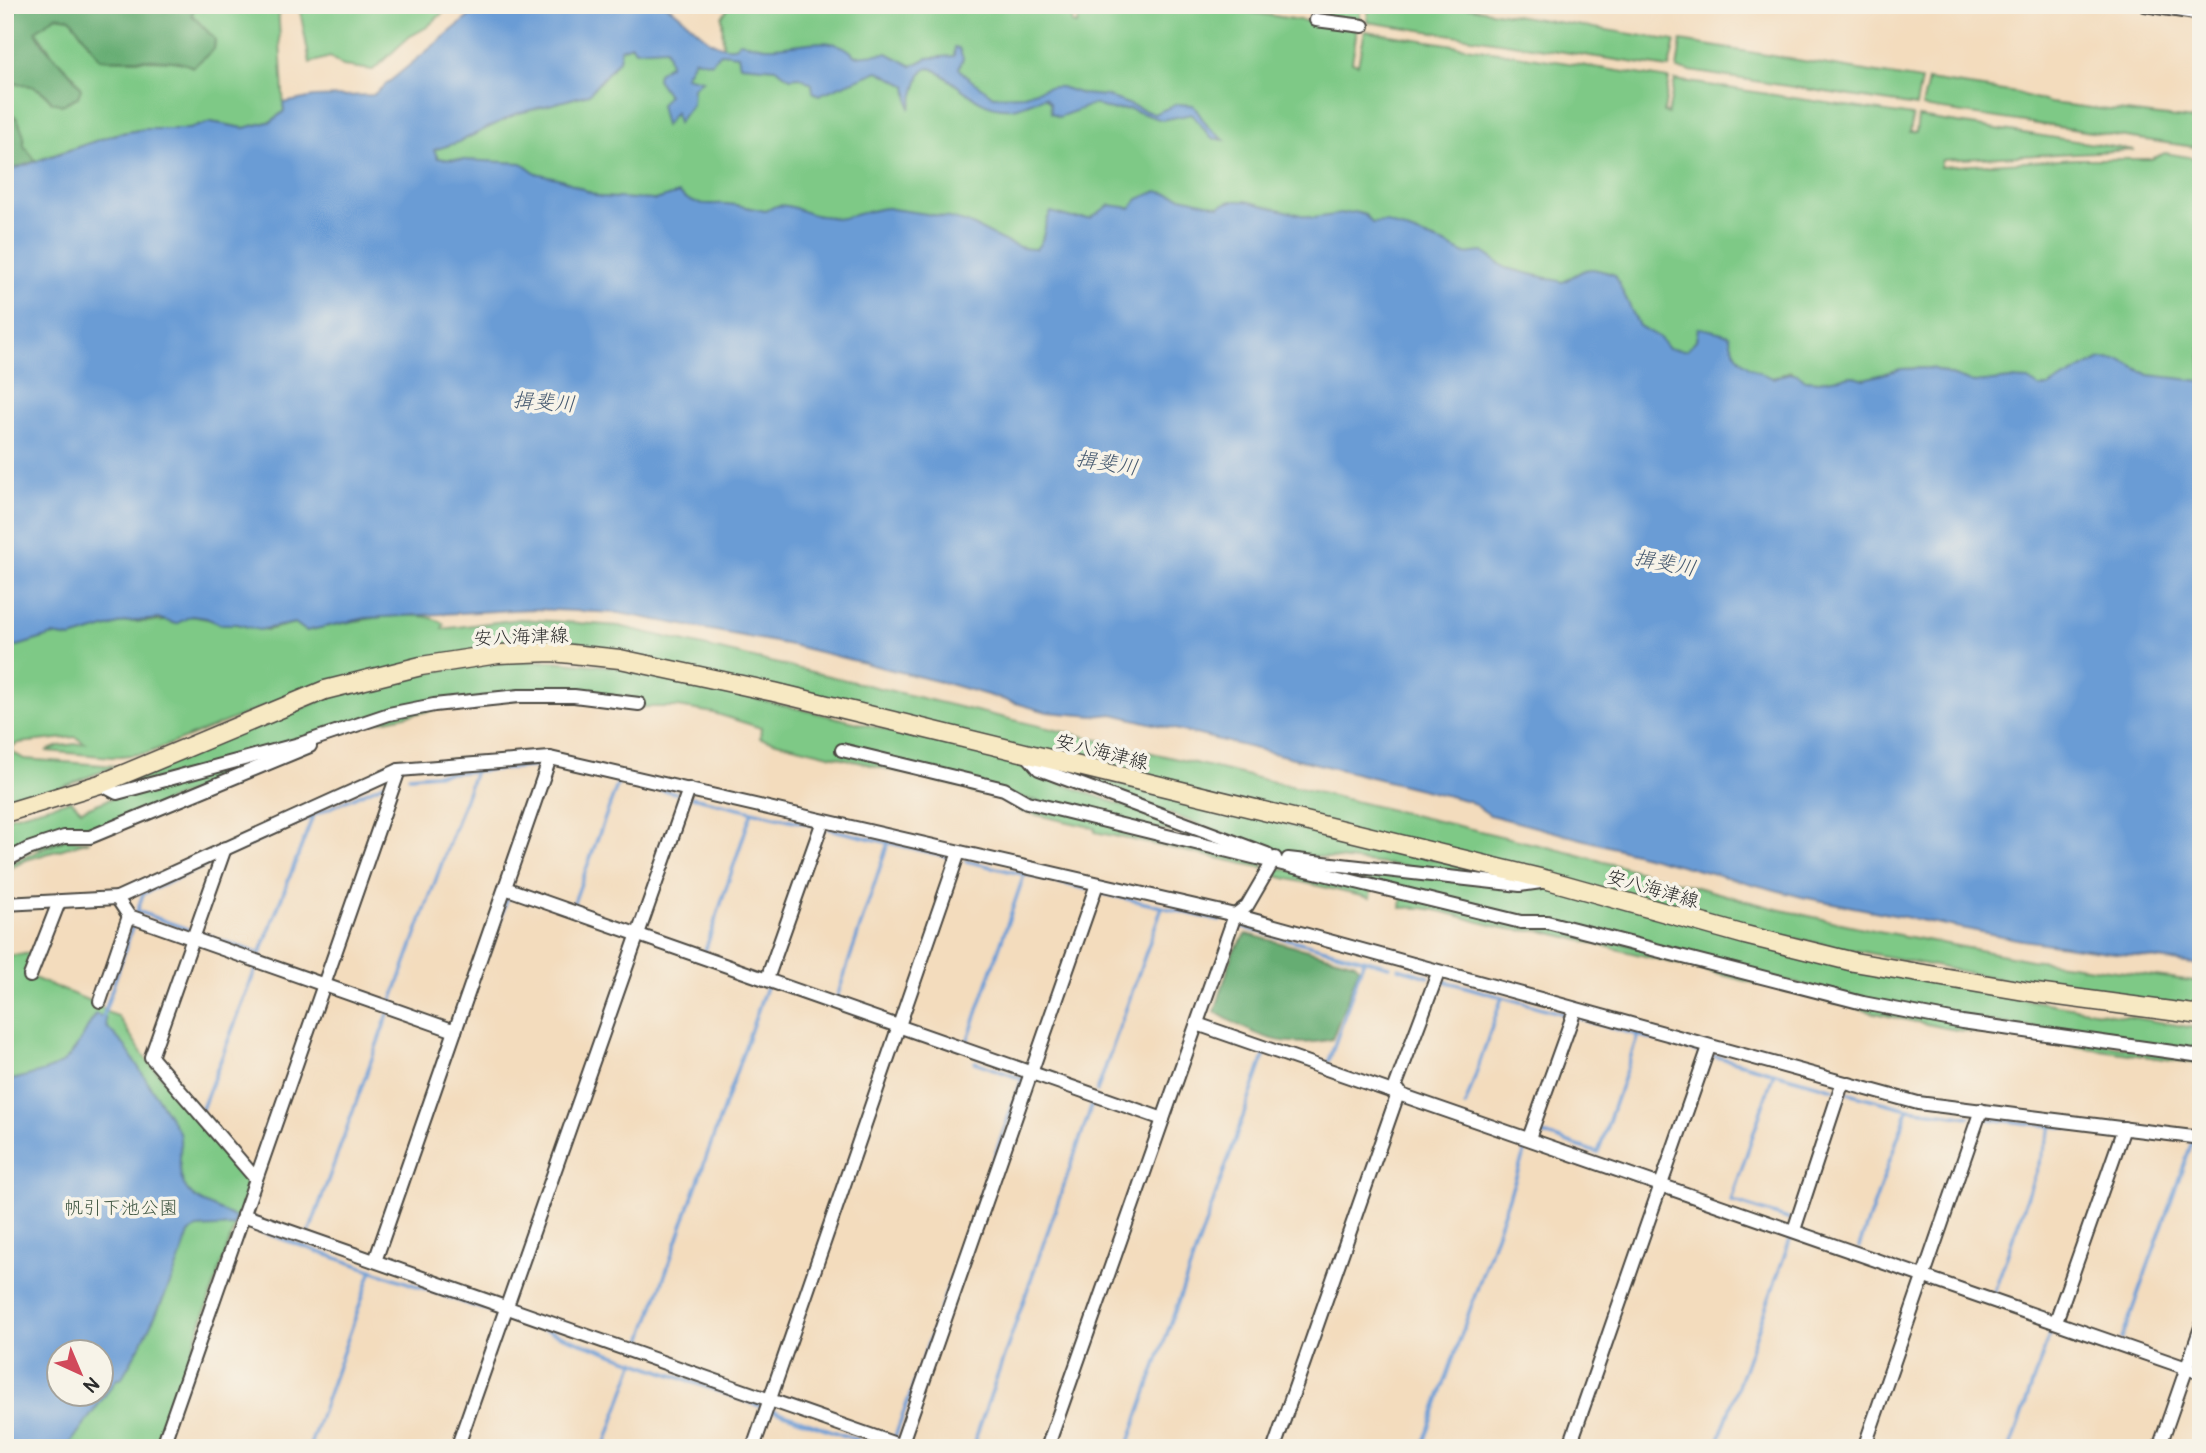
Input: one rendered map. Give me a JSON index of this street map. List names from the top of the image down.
{
  "streets": {
    "main road": ["安八海津線"]
  },
  "water": ["揖斐川"],
  "parks": ["帆引下池公園"],
  "north": "bottom right"
}
